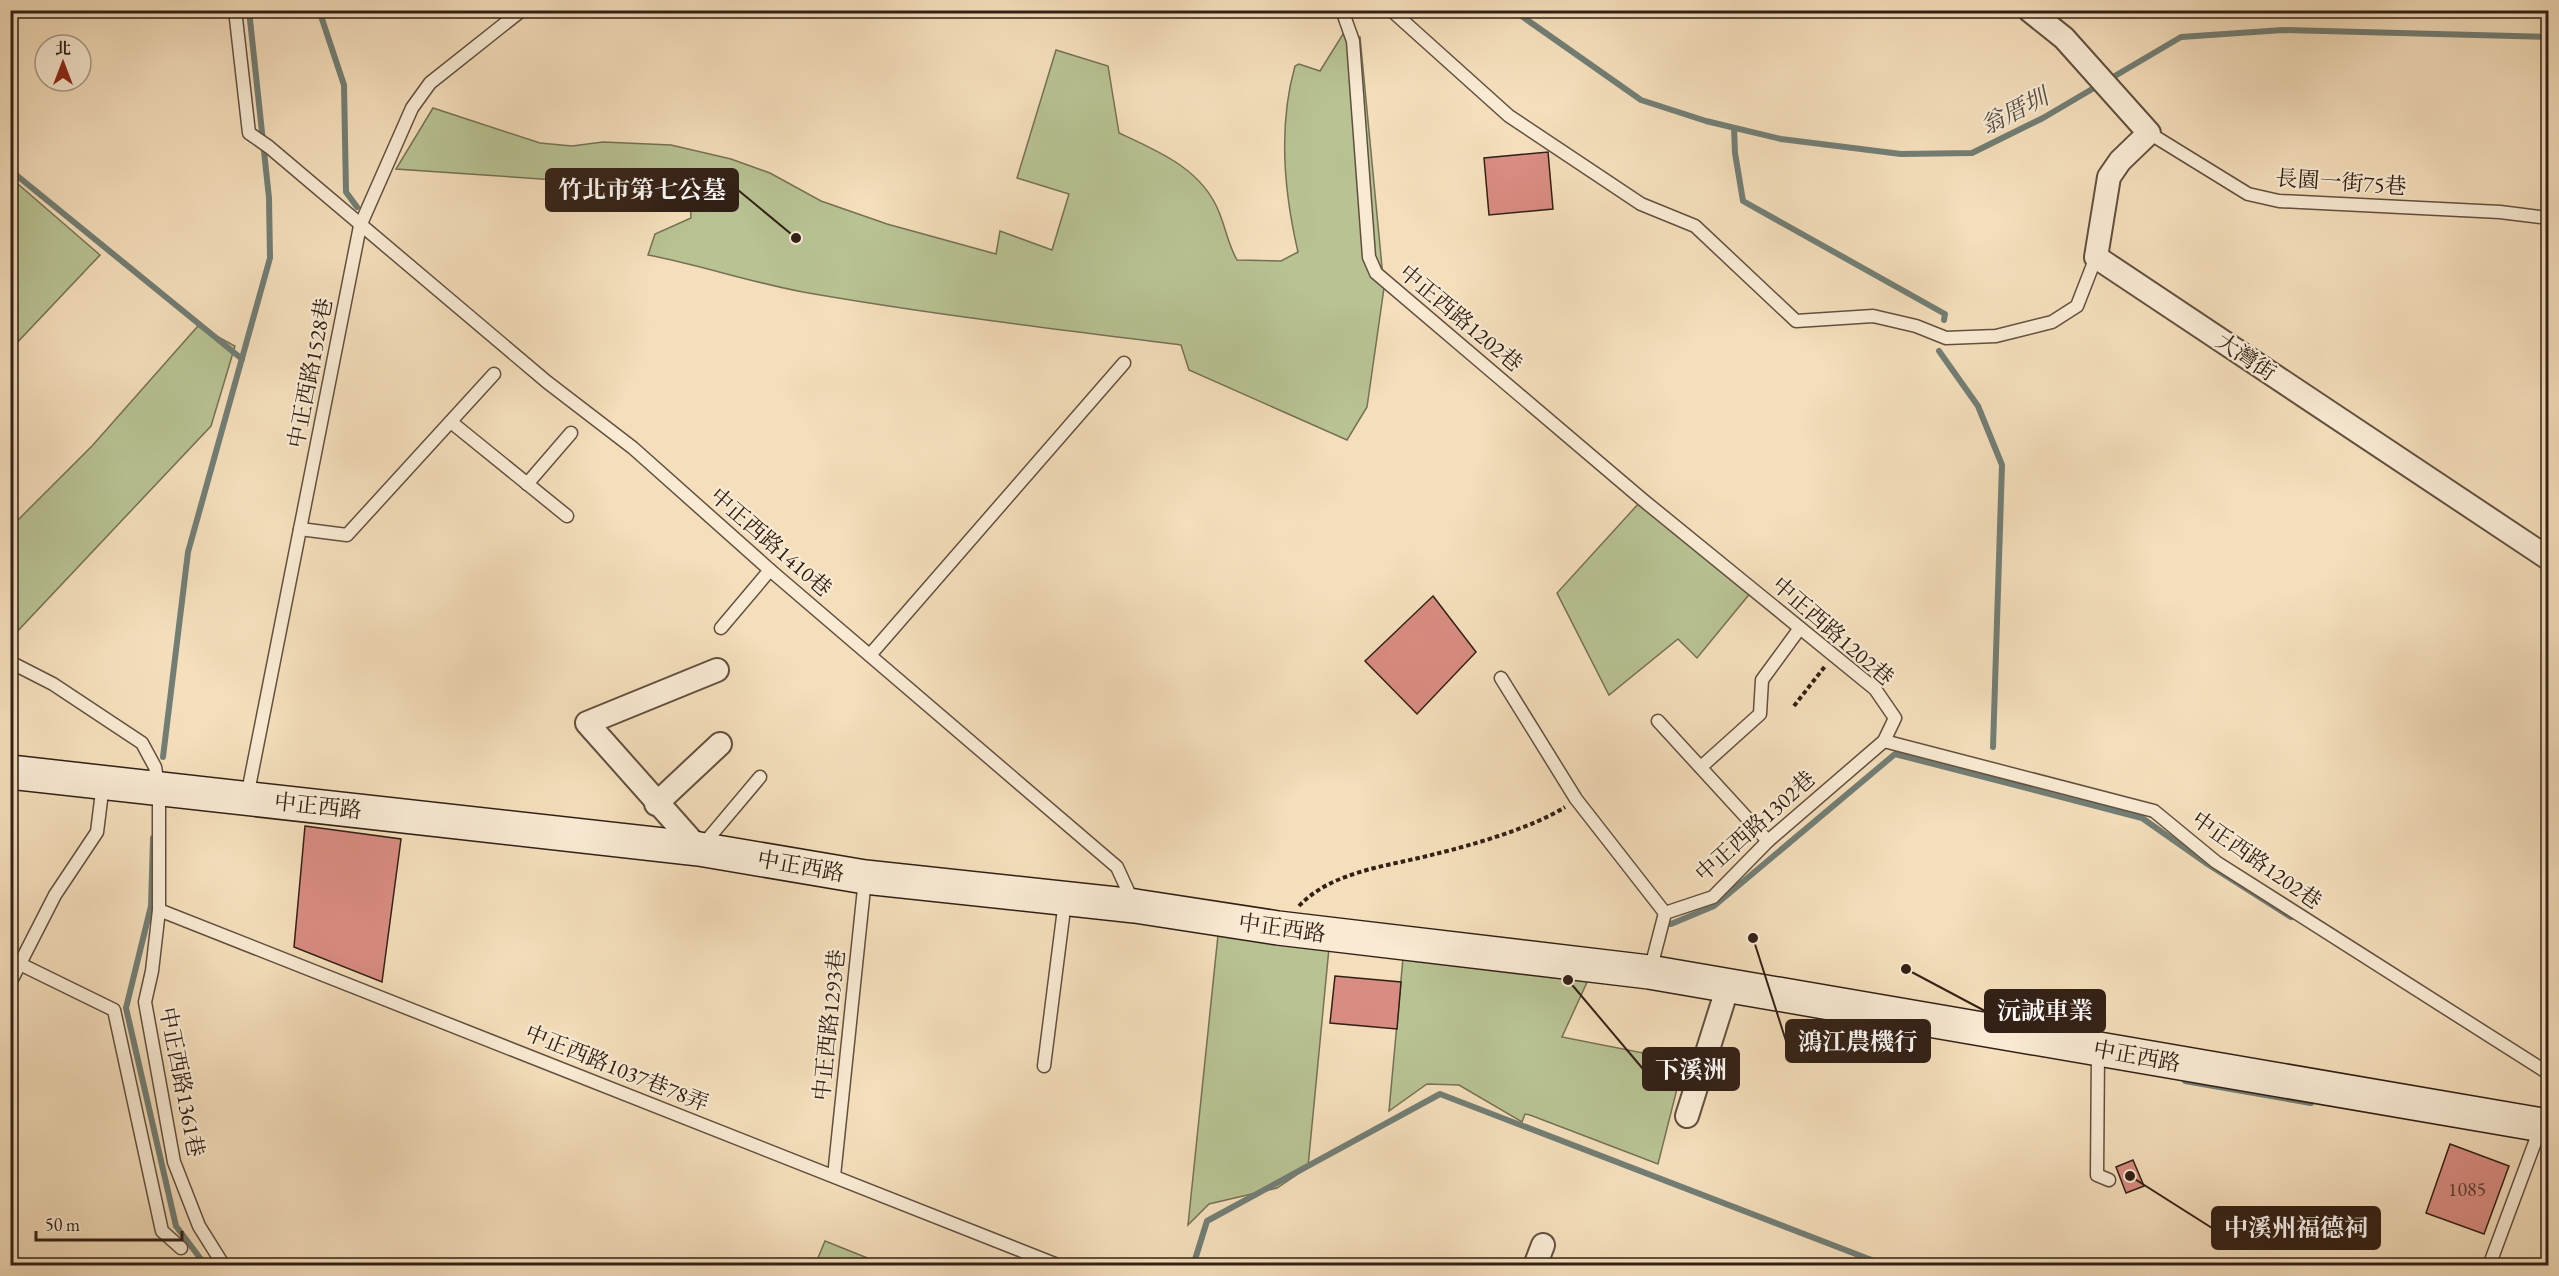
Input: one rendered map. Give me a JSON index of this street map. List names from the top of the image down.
{
  "streets": {
    "main road": ["中正西路"],
    "street": ["大灣街"],
    "lane": [
      "長園一街75巷",
      "中正西路1202巷",
      "中正西路1528巷",
      "中正西路1410巷",
      "中正西路1302巷",
      "中正西路1293巷",
      "中正西路1037巷78弄",
      "中正西路1361巷"
    ]
  },
  "crossings": [
    ["中正西路1202巷", "中正西路1302巷"],
    ["中正西路1528巷", "中正西路1410巷"],
    ["中正西路1528巷", "中正西路"],
    ["中正西路1410巷", "中正西路"],
    ["中正西路", "中正西路1293巷"],
    ["中正西路", "中正西路1361巷"],
    ["中正西路1293巷", "中正西路1037巷78弄"],
    ["中正西路1037巷78弄", "中正西路1361巷"]
  ],
  "water": ["翁厝圳"],
  "places": [
    "竹北市第七公墓",
    "鴻江農機行",
    "沅誠車業",
    "下溪洲",
    "中溪州福德祠"
  ],
  "house_numbers": ["1085"],
  "scale_bar": "50 m",
  "north": "top"
}
